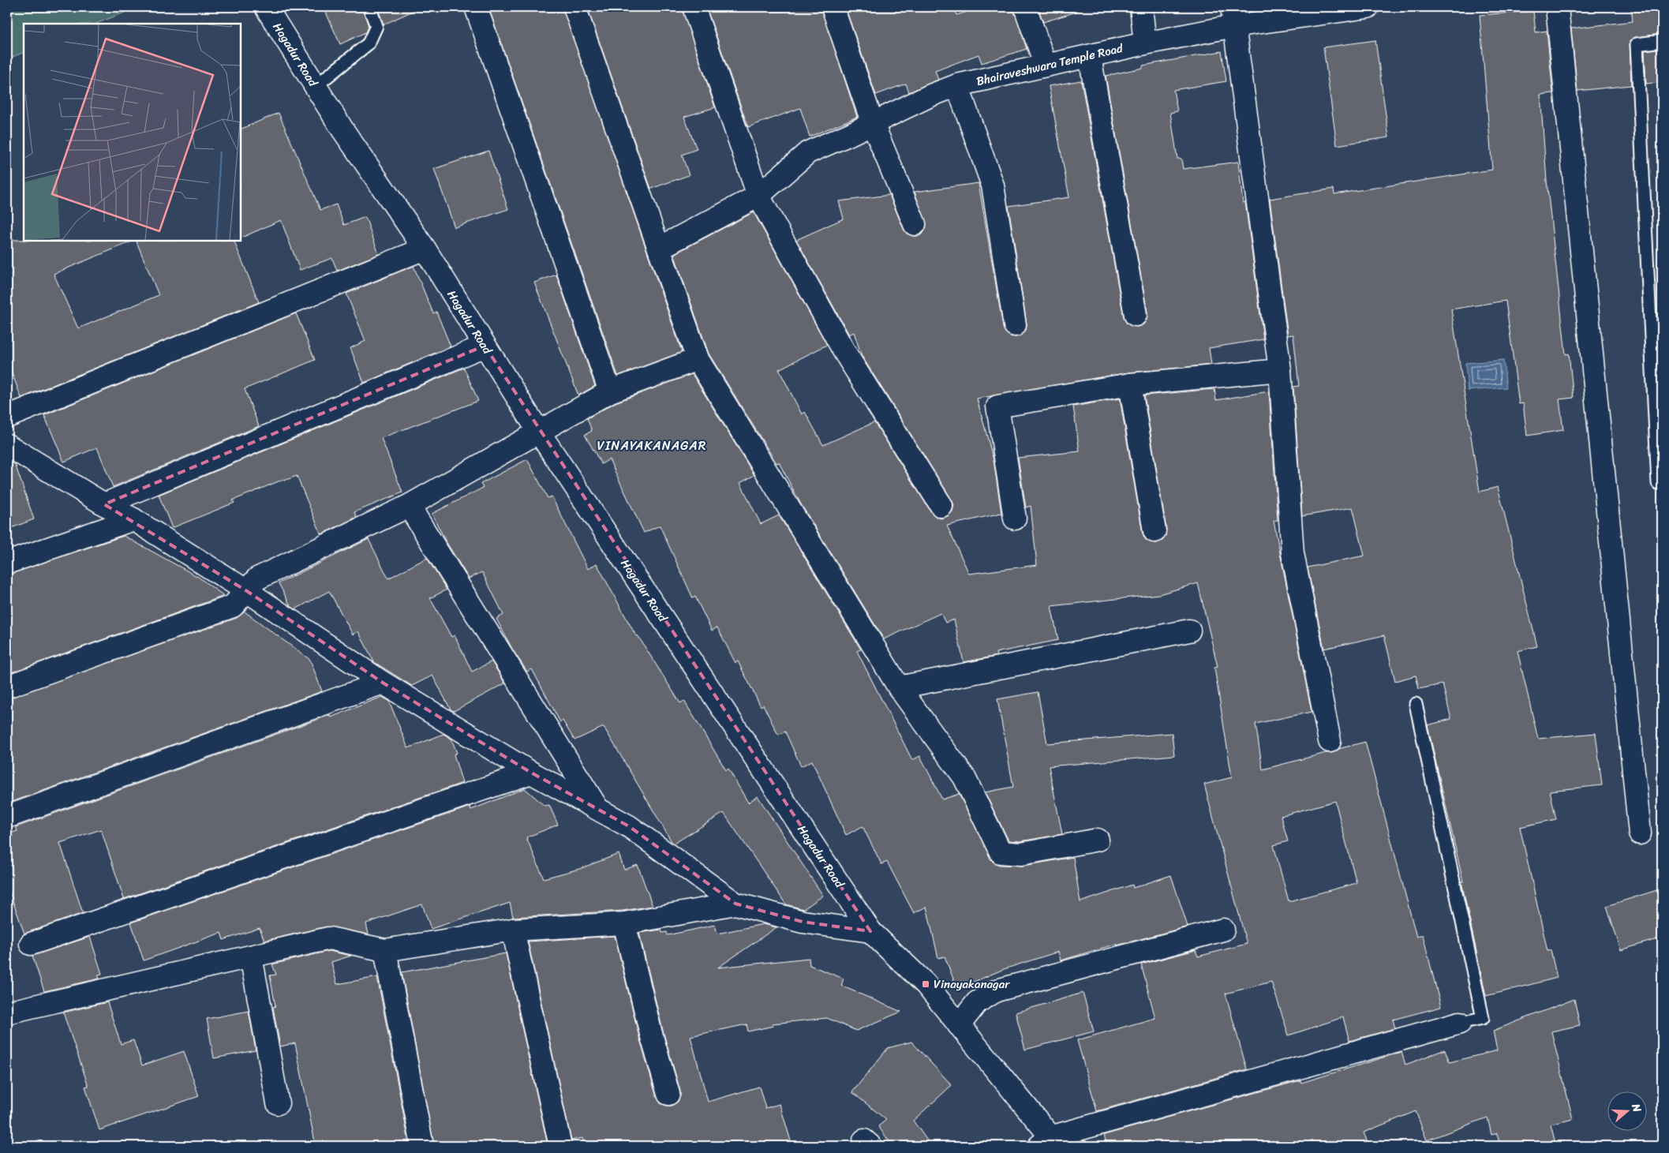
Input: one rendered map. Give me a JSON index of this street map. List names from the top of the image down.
{
  "streets": {
    "street": ["Hagadur Road", "Bhairaveshwara Temple Road"]
  },
  "districts": ["VINAYAKANAGAR"],
  "places": {
    "transit": ["Vinayakanagar"]
  },
  "north": "right"
}
